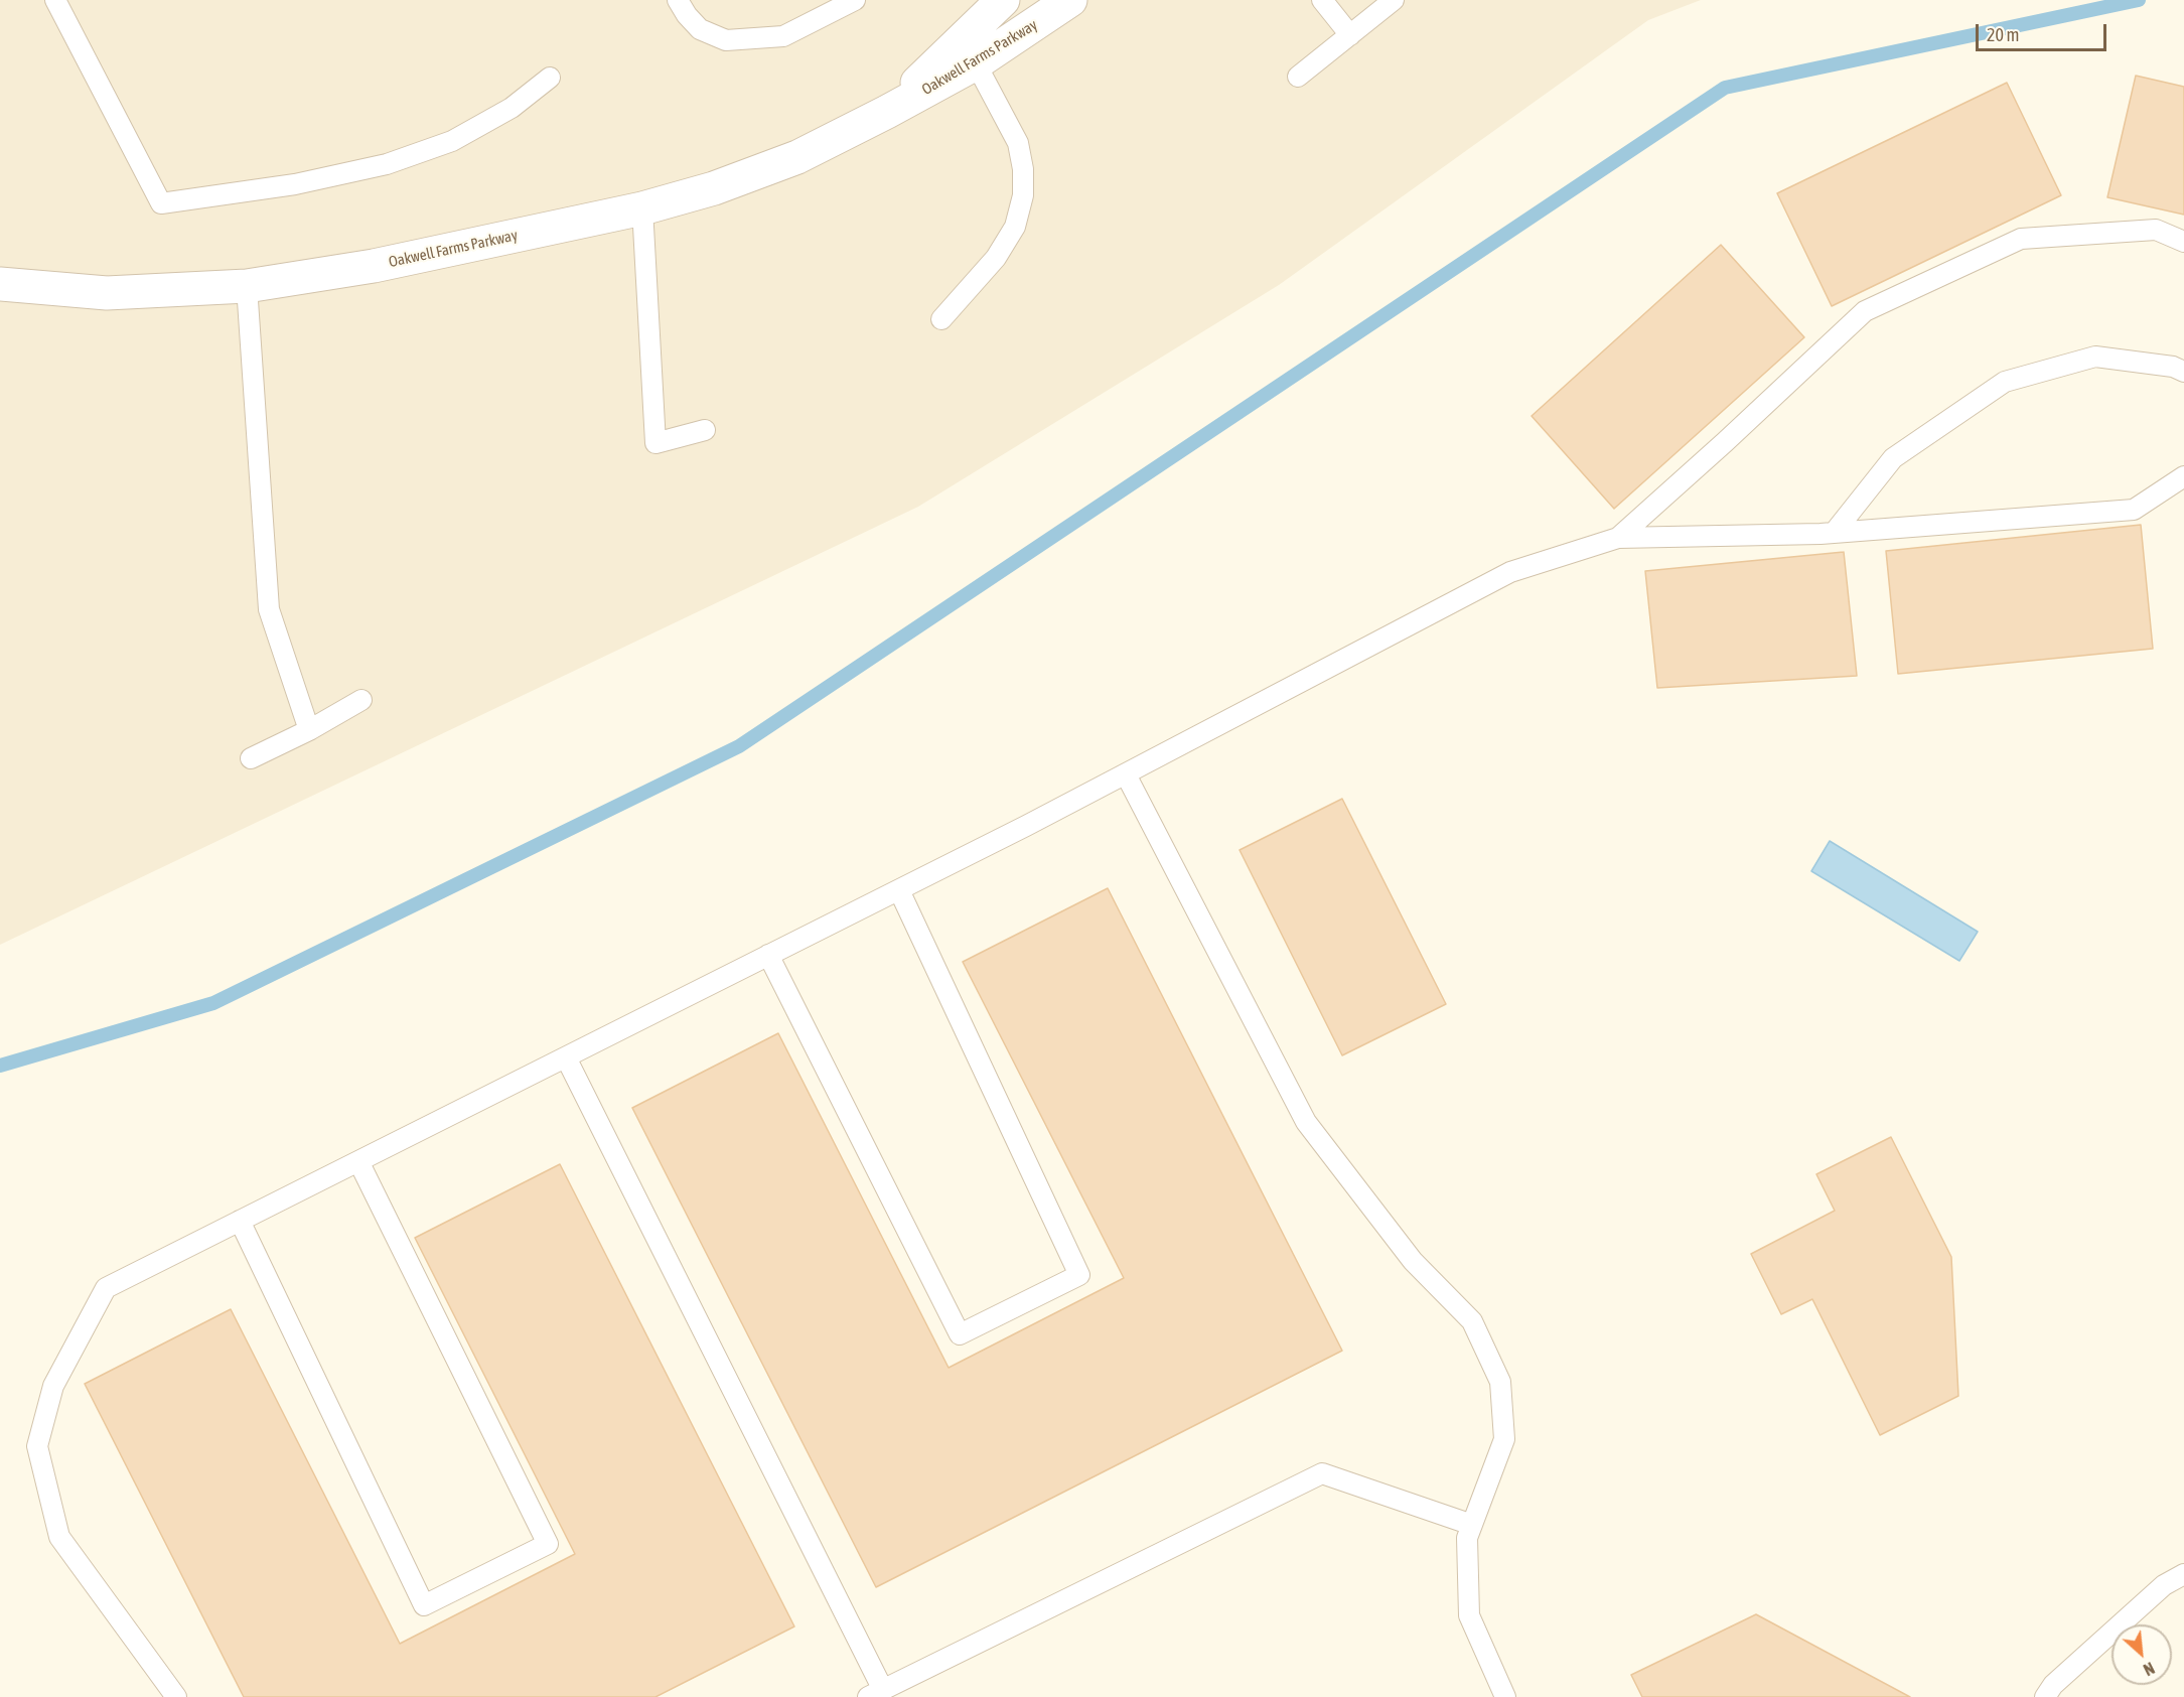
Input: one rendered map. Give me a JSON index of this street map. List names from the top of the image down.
{
  "streets": {
    "street": ["Oakwell Farms Parkway"]
  },
  "scale_bar": "20 m",
  "north": "bottom right"
}
